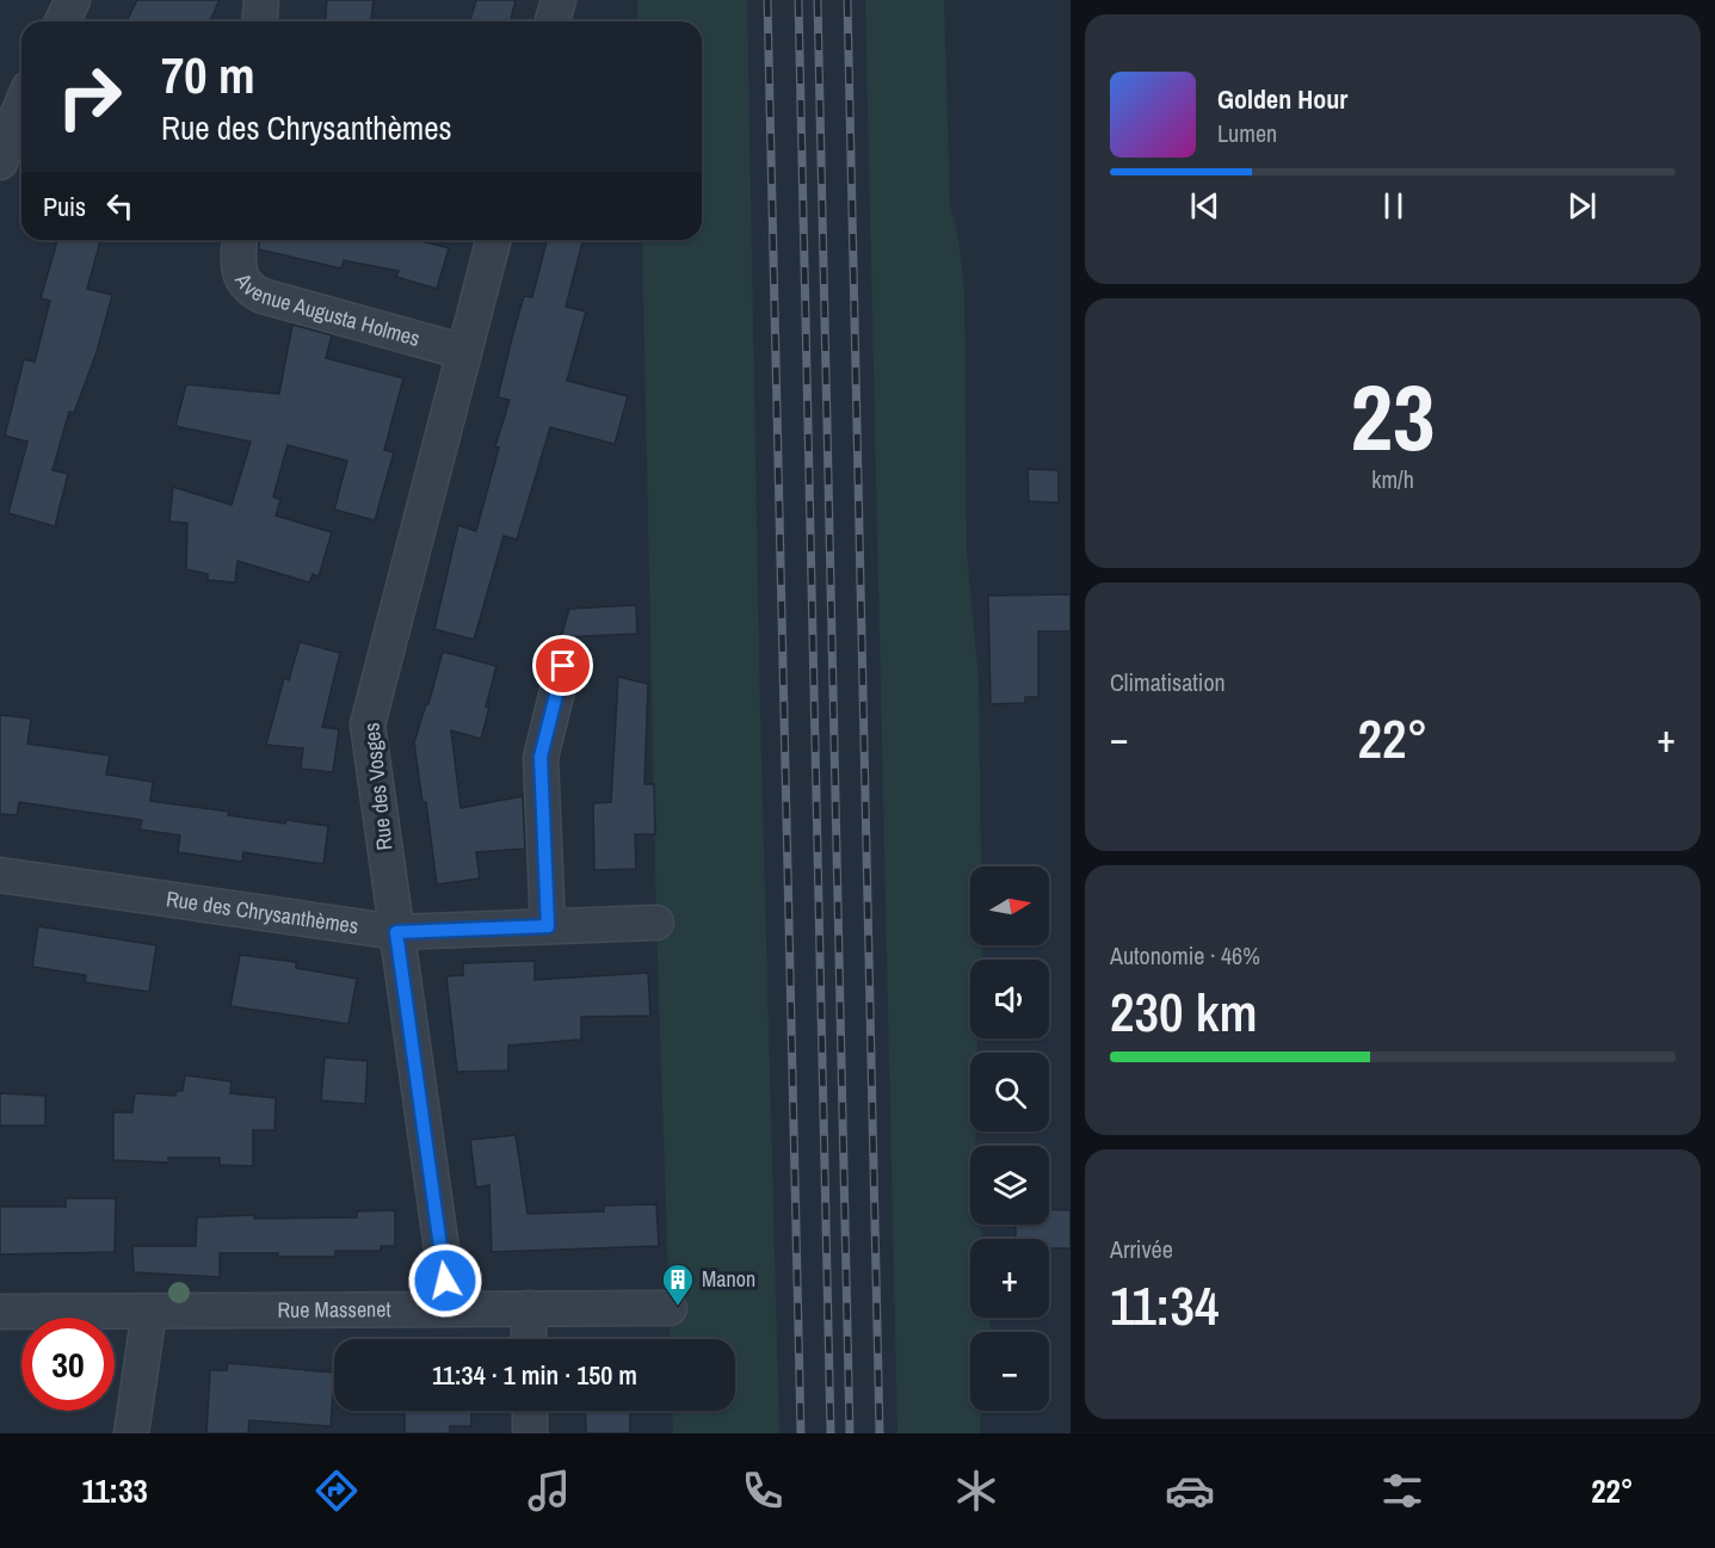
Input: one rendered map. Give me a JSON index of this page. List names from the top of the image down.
{
  "streets": {
    "street": [
      "Avenue Augusta Holmes",
      "Rue des Vosges",
      "Rue des Chrysanthèmes",
      "Rue Massenet"
    ]
  },
  "crossings": [
    ["Avenue Augusta Holmes", "Rue des Vosges"],
    ["Rue des Vosges", "Rue des Chrysanthèmes"],
    ["Rue des Vosges", "Rue Massenet"]
  ],
  "places": {
    "building": ["Manon"]
  },
  "north": "right",
  "page": {
    "turn": ["70 m", "Rue des Chrysanthèmes"],
    "song": ["Golden Hour", "Lumen"],
    "then": "Puis",
    "tile": [
      ["23", "km/h"],
      "Climatisation",
      ["Autonomie · 46%", "230 km"],
      ["Arrivée", "11:34"]
    ],
    "heat": ["−", "22°", "+"],
    "map_buttons": ["+", "−"],
    "limit": "30",
    "trip": "11:34 · 1 min · 150 m",
    "tabs": ["11:33", "22°"]
  }
}
